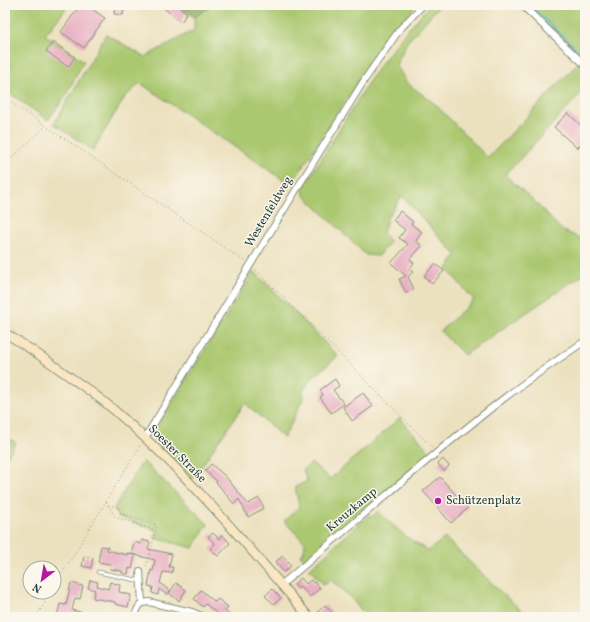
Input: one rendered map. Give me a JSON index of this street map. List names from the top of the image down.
{
  "streets": {
    "main road": ["Soester Straße"],
    "street": ["Westenfeldweg", "Kreuzkamp"]
  },
  "crossings": [
    ["Westenfeldweg", "Soester Straße"],
    ["Soester Straße", "Kreuzkamp"]
  ],
  "places": ["Schützenplatz"],
  "north": "bottom left"
}
